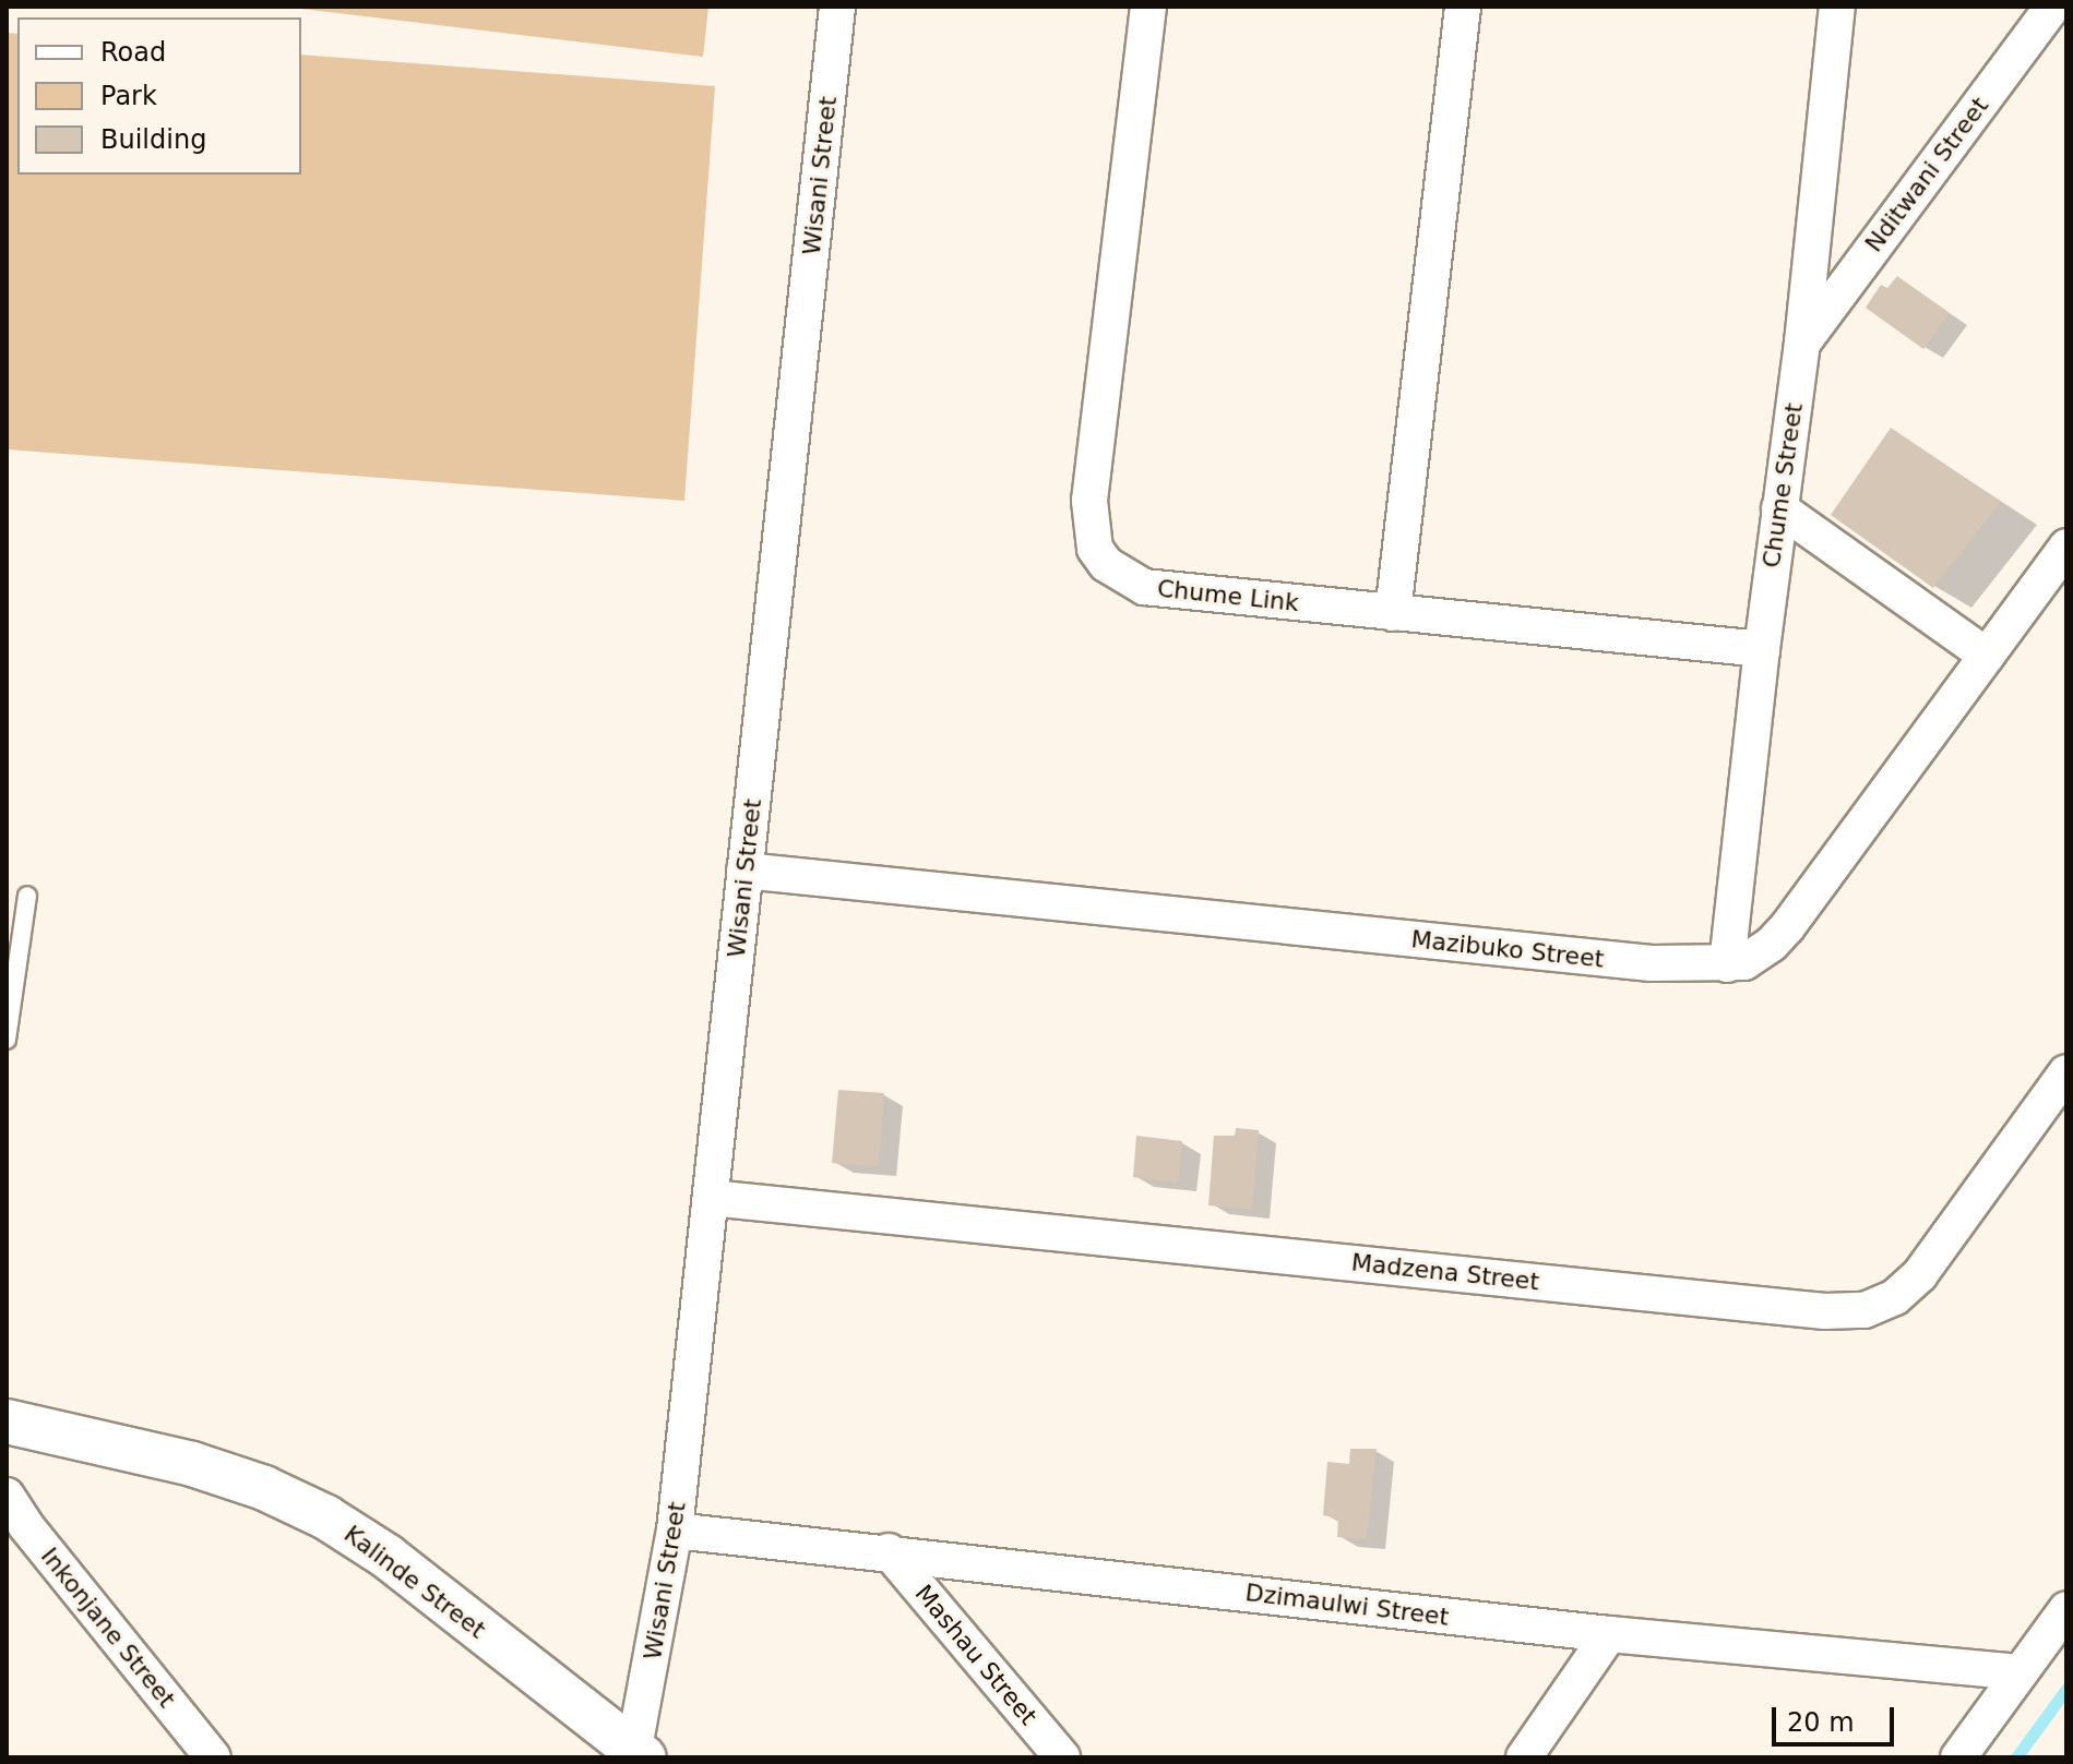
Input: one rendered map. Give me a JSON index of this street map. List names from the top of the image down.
{
  "streets": {
    "street": [
      "Nditwani Street",
      "Wisani Street",
      "Chume Street",
      "Chume Link",
      "Mazibuko Street",
      "Madzena Street",
      "Kalinde Street",
      "Dzimaulwi Street",
      "Inkonjane Street",
      "Mashau Street"
    ]
  },
  "crossings": [
    ["Nditwani Street", "Chume Street"],
    ["Wisani Street", "Mazibuko Street"],
    ["Wisani Street", "Madzena Street"],
    ["Wisani Street", "Kalinde Street"],
    ["Wisani Street", "Dzimaulwi Street"],
    ["Chume Street", "Chume Link"],
    ["Chume Street", "Mazibuko Street"],
    ["Dzimaulwi Street", "Mashau Street"]
  ],
  "legend": ["Road", "Park", "Building"],
  "scale_bar": "20 m"
}
